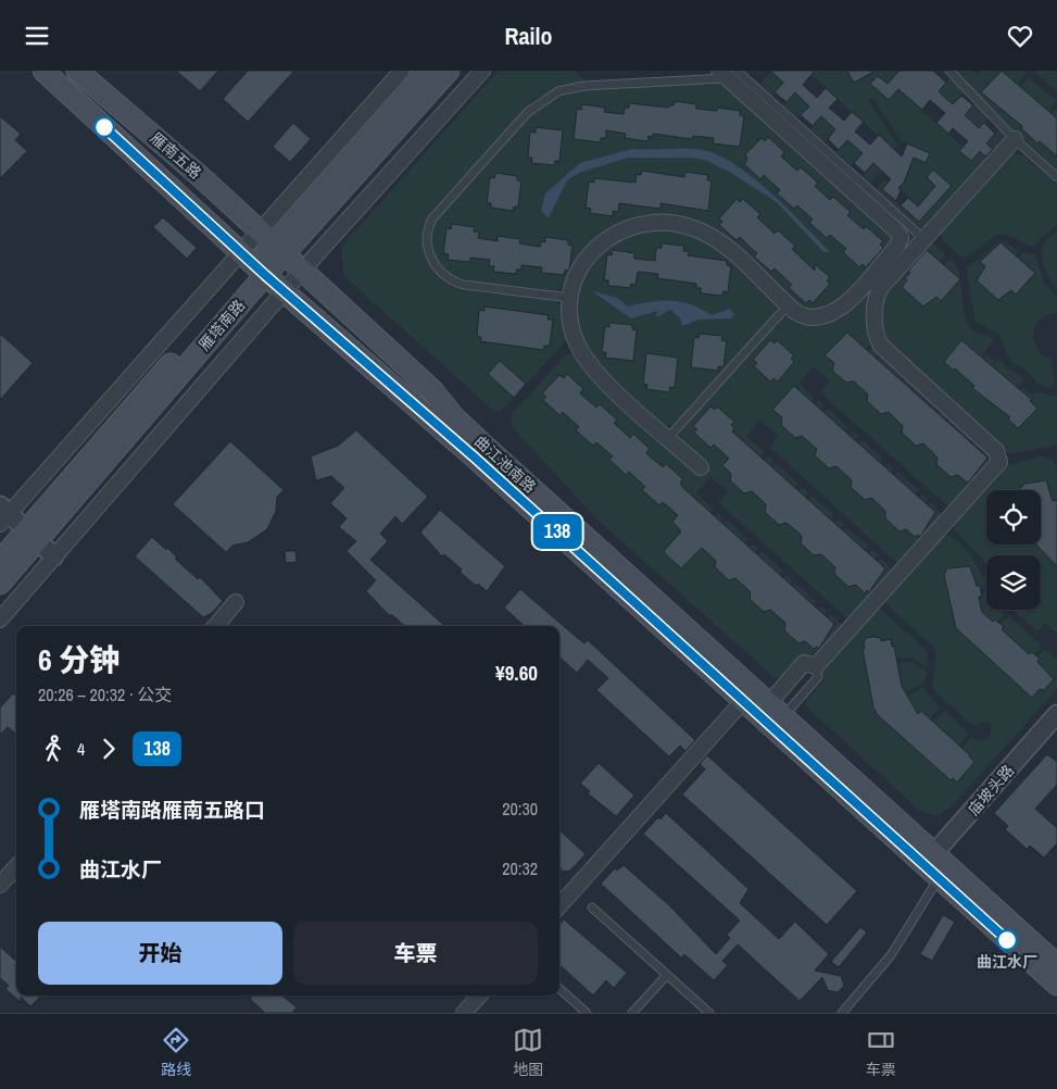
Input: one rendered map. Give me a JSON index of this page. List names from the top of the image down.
{
  "streets": {
    "main road": ["雁南五路", "雁塔南路", "曲江池南路"],
    "street": ["庙坡头路"]
  },
  "crossings": [
    ["雁南五路", "雁塔南路"],
    ["雁南五路", "曲江池南路"],
    ["雁南五路", "庙坡头路"],
    ["雁塔南路", "曲江池南路"],
    ["曲江池南路", "庙坡头路"]
  ],
  "places": ["曲江水厂"],
  "lines": ["bus line 138"],
  "page": {
    "header": "Railo",
    "on_map": "138",
    "heading": ["6 分钟", "20:26 – 20:32 · 公交", "¥9.60"],
    "legs": ["4", "138"],
    "list": [
      {
        "name": "雁塔南路雁南五路口",
        "value": "20:30"
      },
      {
        "name": "曲江水厂",
        "value": "20:32"
      }
    ],
    "buttons": ["开始", "车票"],
    "tabs": ["路线", "地图", "车票"]
  }
}
